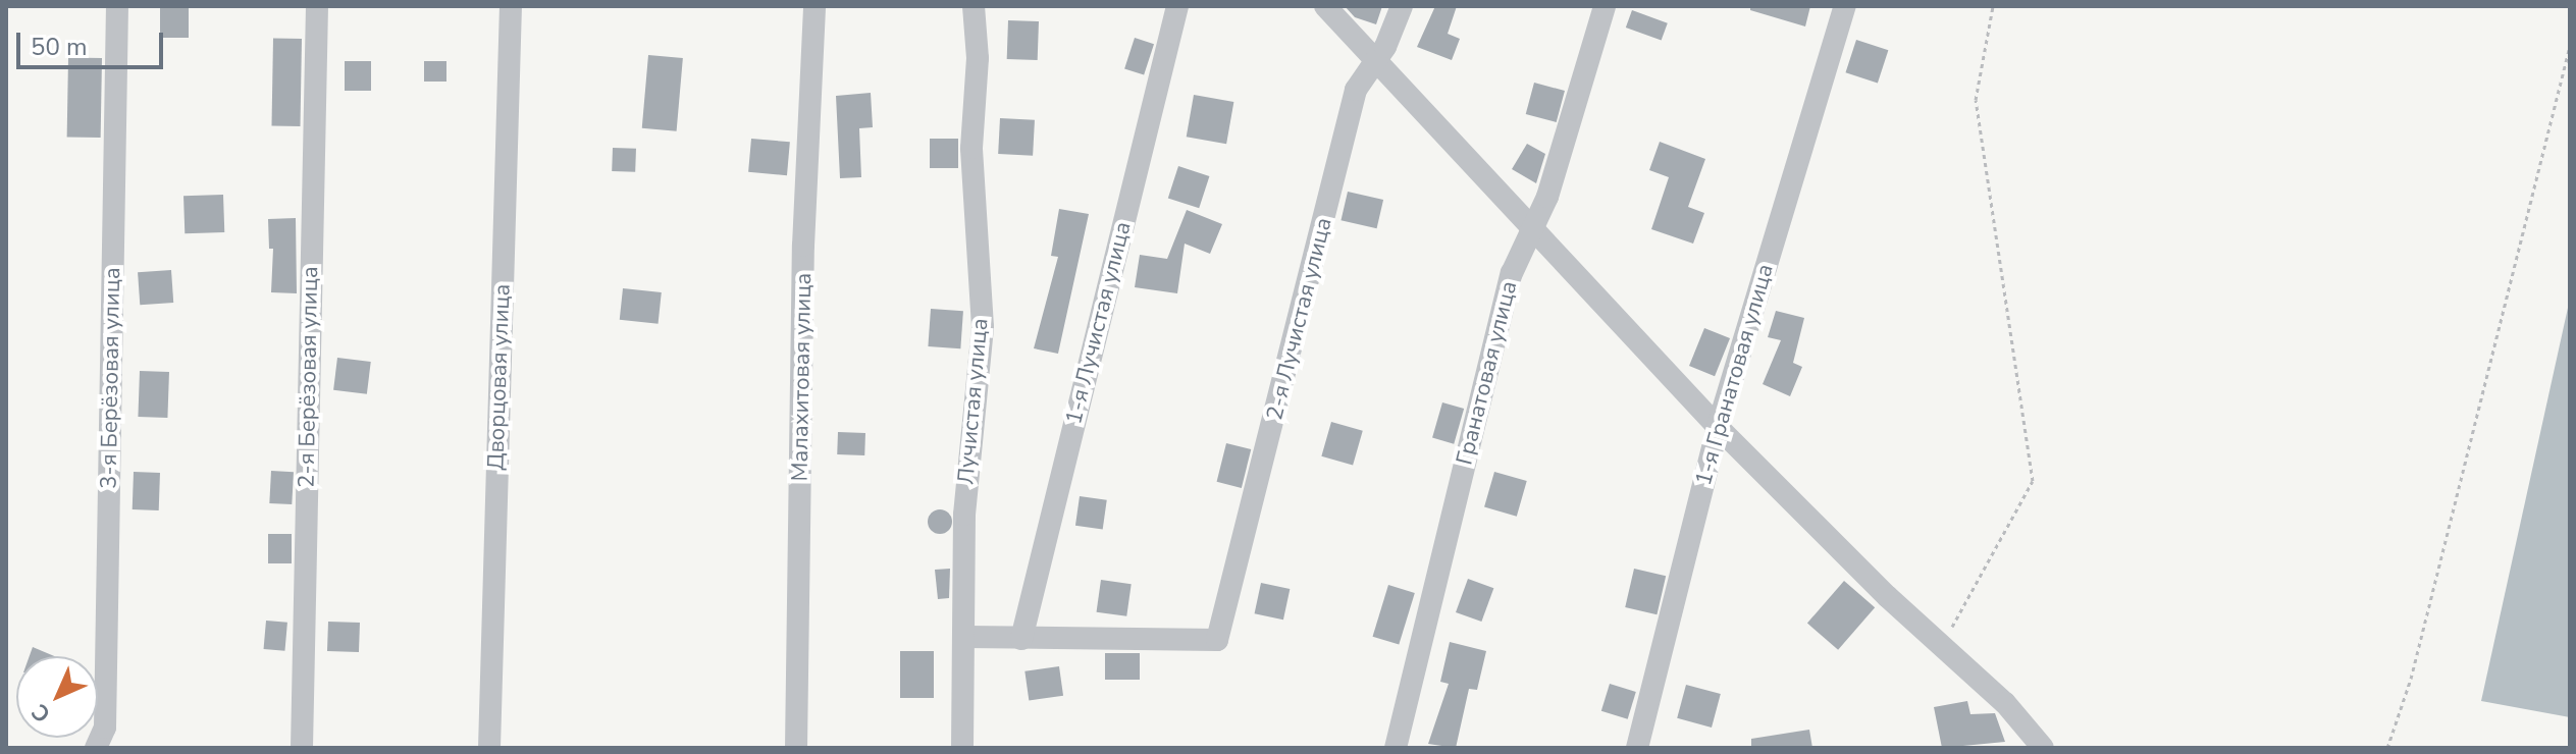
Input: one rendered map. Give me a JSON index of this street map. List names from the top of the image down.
{
  "streets": {
    "street": [
      "2-я Лучистая улица",
      "1-я Лучистая улица",
      "Гранатовая улица",
      "1-я Гранатовая улица",
      "2-я Берёзовая улица",
      "Дворцовая улица",
      "Малахитовая улица",
      "3-я Берёзовая улица",
      "Лучистая улица"
    ]
  },
  "crossings": [
    ["2-я Лучистая улица", "1-я Лучистая улица"]
  ],
  "scale_bar": "50 m",
  "north": "bottom left"
}
